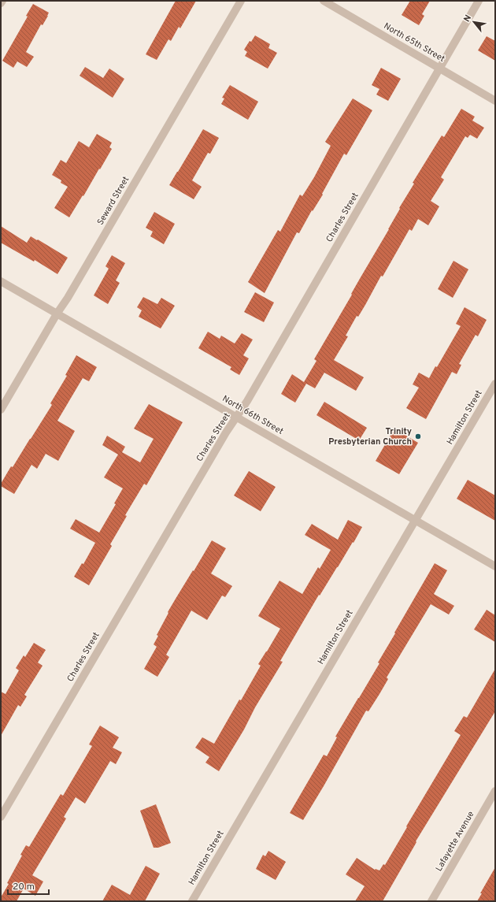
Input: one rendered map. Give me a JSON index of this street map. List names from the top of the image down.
{
  "streets": {
    "street": [
      "North 65th Street",
      "Seward Street",
      "Charles Street",
      "North 66th Street",
      "Hamilton Street",
      "Lafayette Avenue"
    ]
  },
  "crossings": [
    ["North 65th Street", "Charles Street"],
    ["Seward Street", "North 66th Street"],
    ["Charles Street", "North 66th Street"],
    ["North 66th Street", "Hamilton Street"]
  ],
  "places": ["Trinity Presbyterian Church"],
  "scale_bar": "20 m",
  "north": "top left"
}
